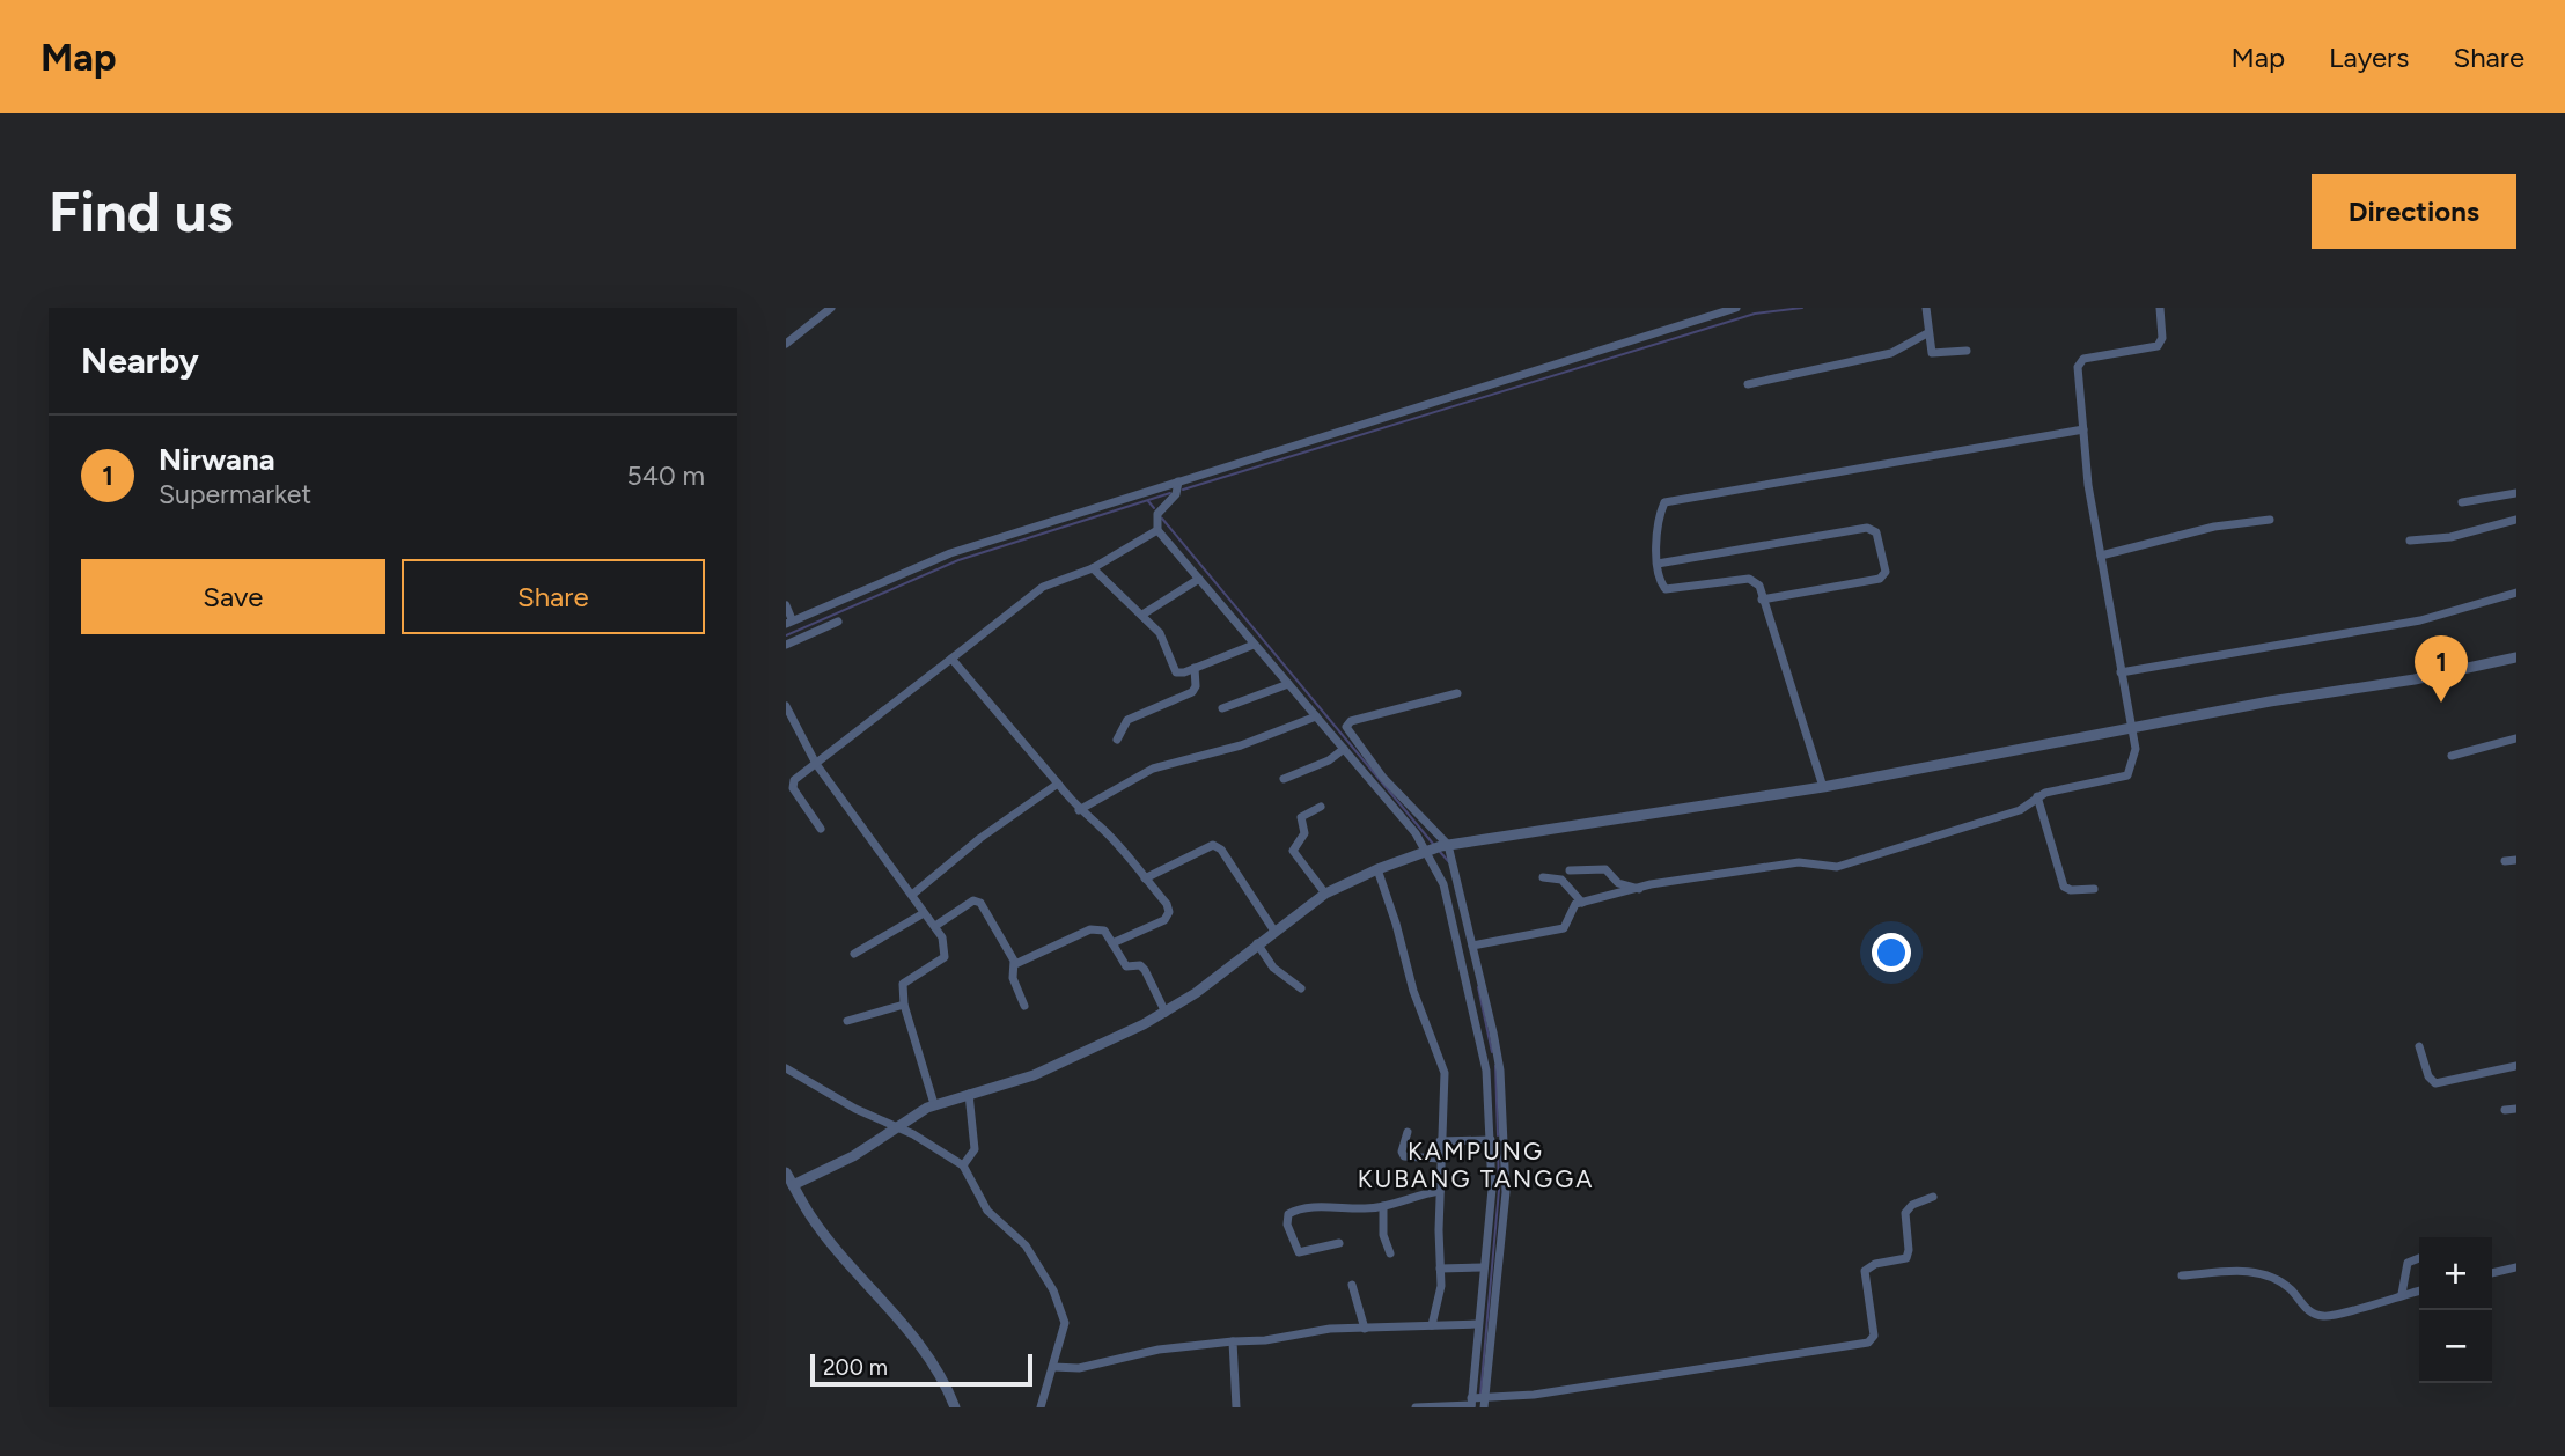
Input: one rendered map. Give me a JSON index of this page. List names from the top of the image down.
{
  "districts": ["KAMPUNG KUBANG TANGGA"],
  "scale_bar": "200 m",
  "page": {
    "header": "Map",
    "nav": ["Map", "Layers", "Share"],
    "buttons": [
      "Directions",
      ["Save", "Share"]
    ],
    "title": "Find us",
    "heading": "Nearby",
    "list": [
      {
        "mark": "1",
        "name": "Nirwana",
        "note": "Supermarket",
        "value": "540 m"
      }
    ],
    "pins": "1",
    "map_buttons": ["+", "−"],
    "scale": "200 m"
  }
}
